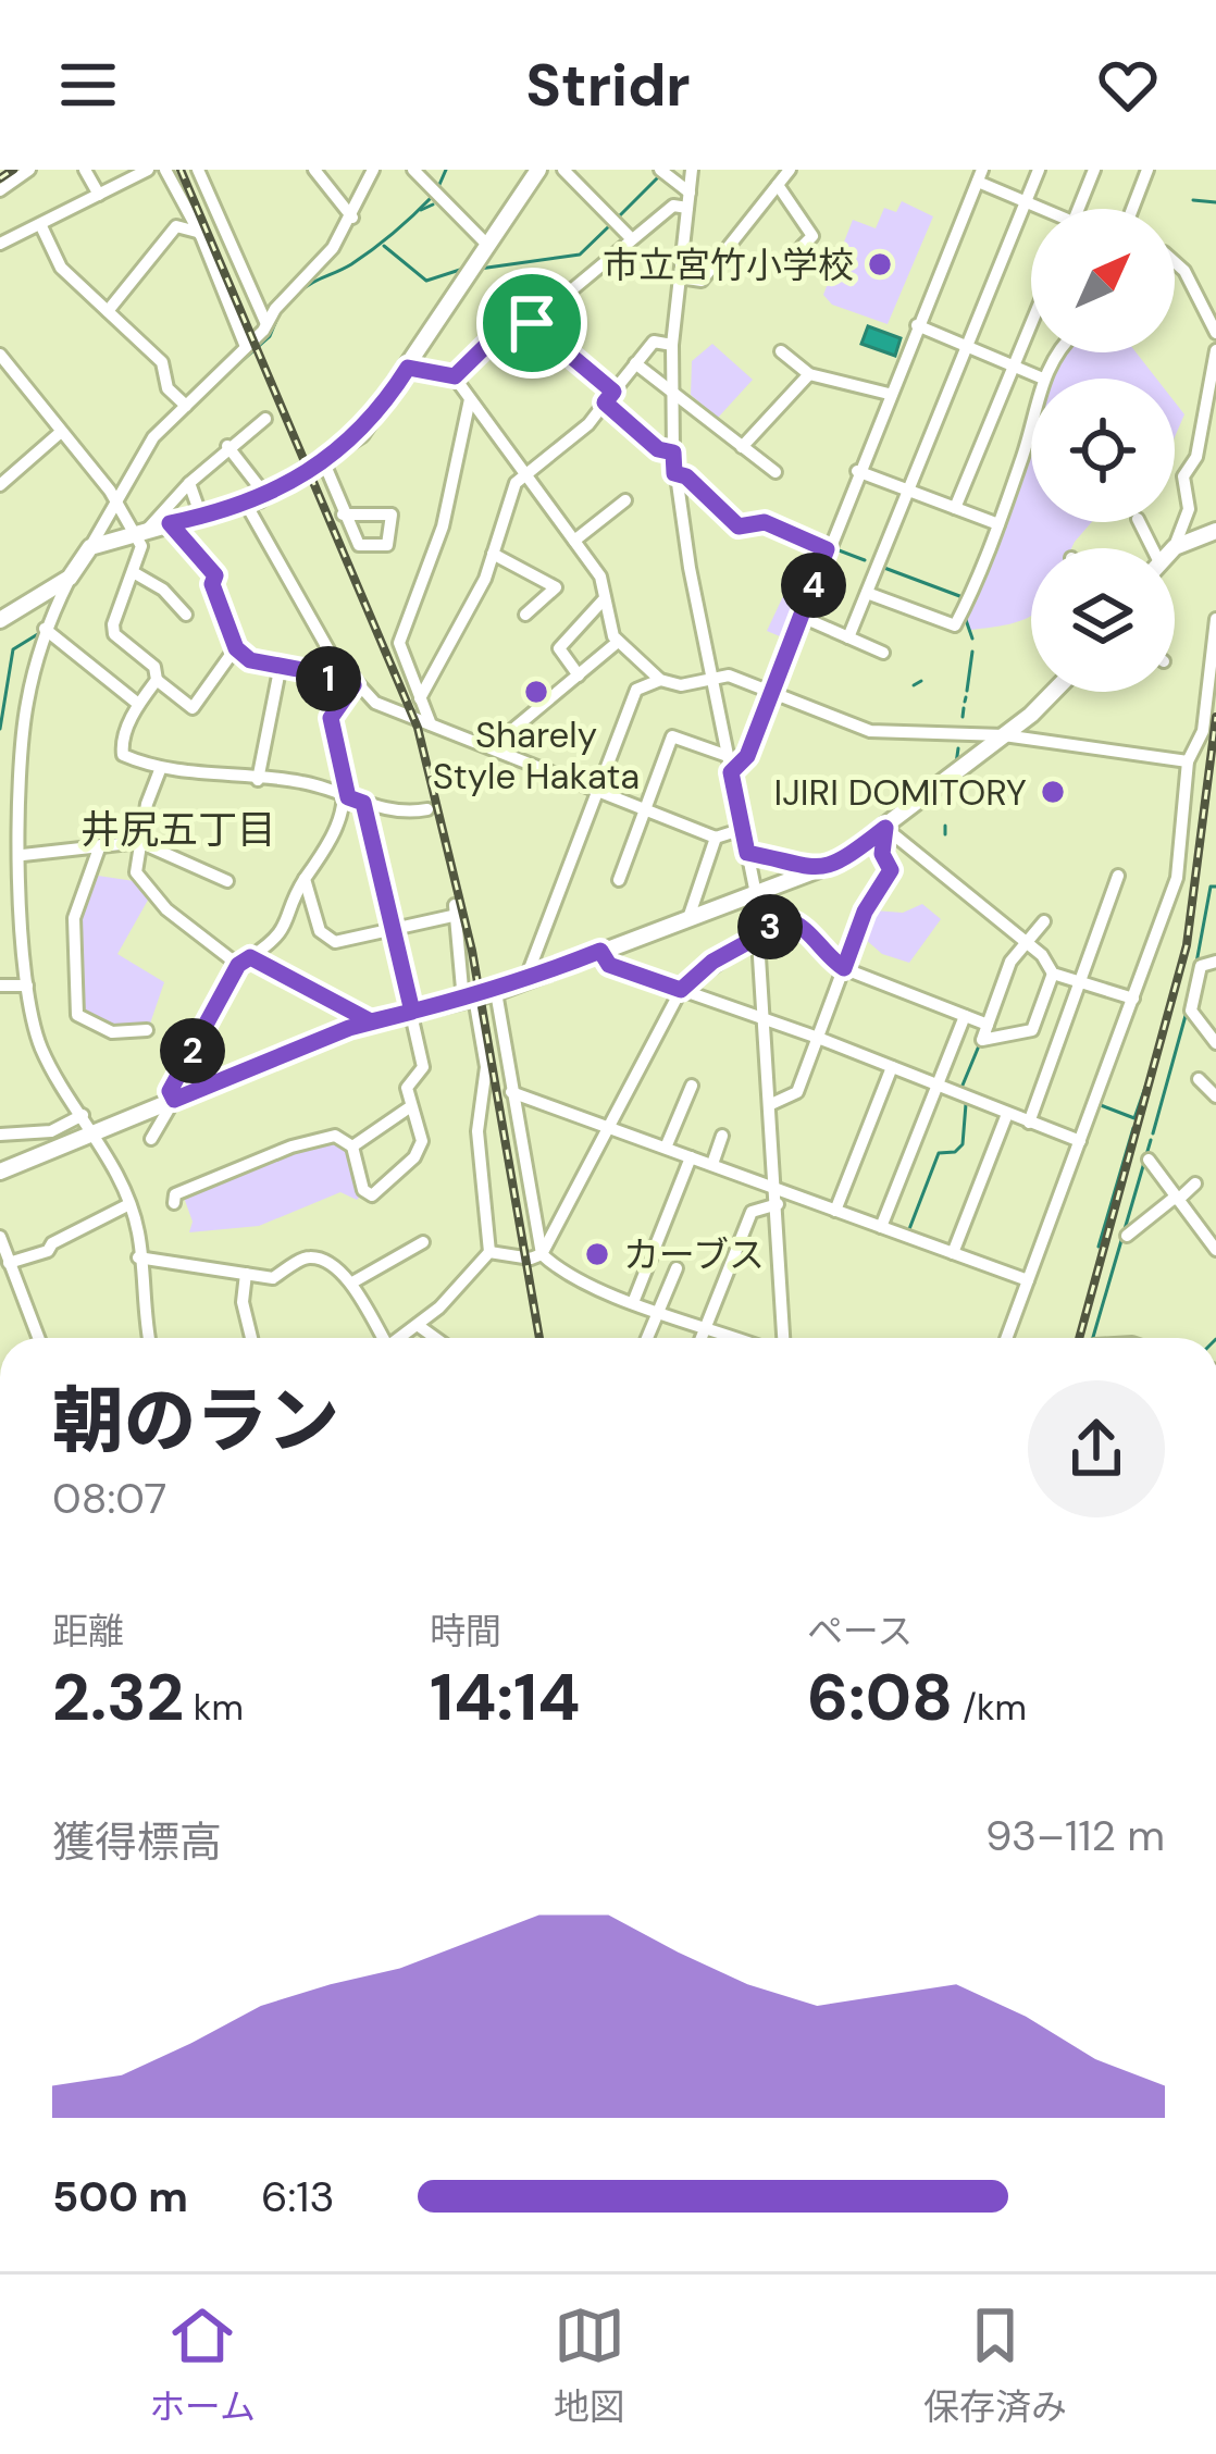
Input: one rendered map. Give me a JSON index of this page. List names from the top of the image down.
{
  "districts": ["井尻五丁目"],
  "places": [
    "市立宮竹小学校",
    "Sharely Style Hakata",
    "IJIRI DOMITORY",
    "カーブス"
  ],
  "north": "top right",
  "page": {
    "header": "Stridr",
    "pins": [
      "4",
      "1",
      "3",
      "2"
    ],
    "heading": ["朝のラン", "08:07"],
    "stats": [
      ["距離", "2.32 km"],
      ["時間", "14:14"],
      ["ペース", "6:08 /km"]
    ],
    "chart": ["獲得標高", "93–112 m"],
    "list": [
      {
        "name": "500 m",
        "note": "6:13"
      }
    ],
    "tabs": ["ホーム", "地図", "保存済み"]
  }
}
